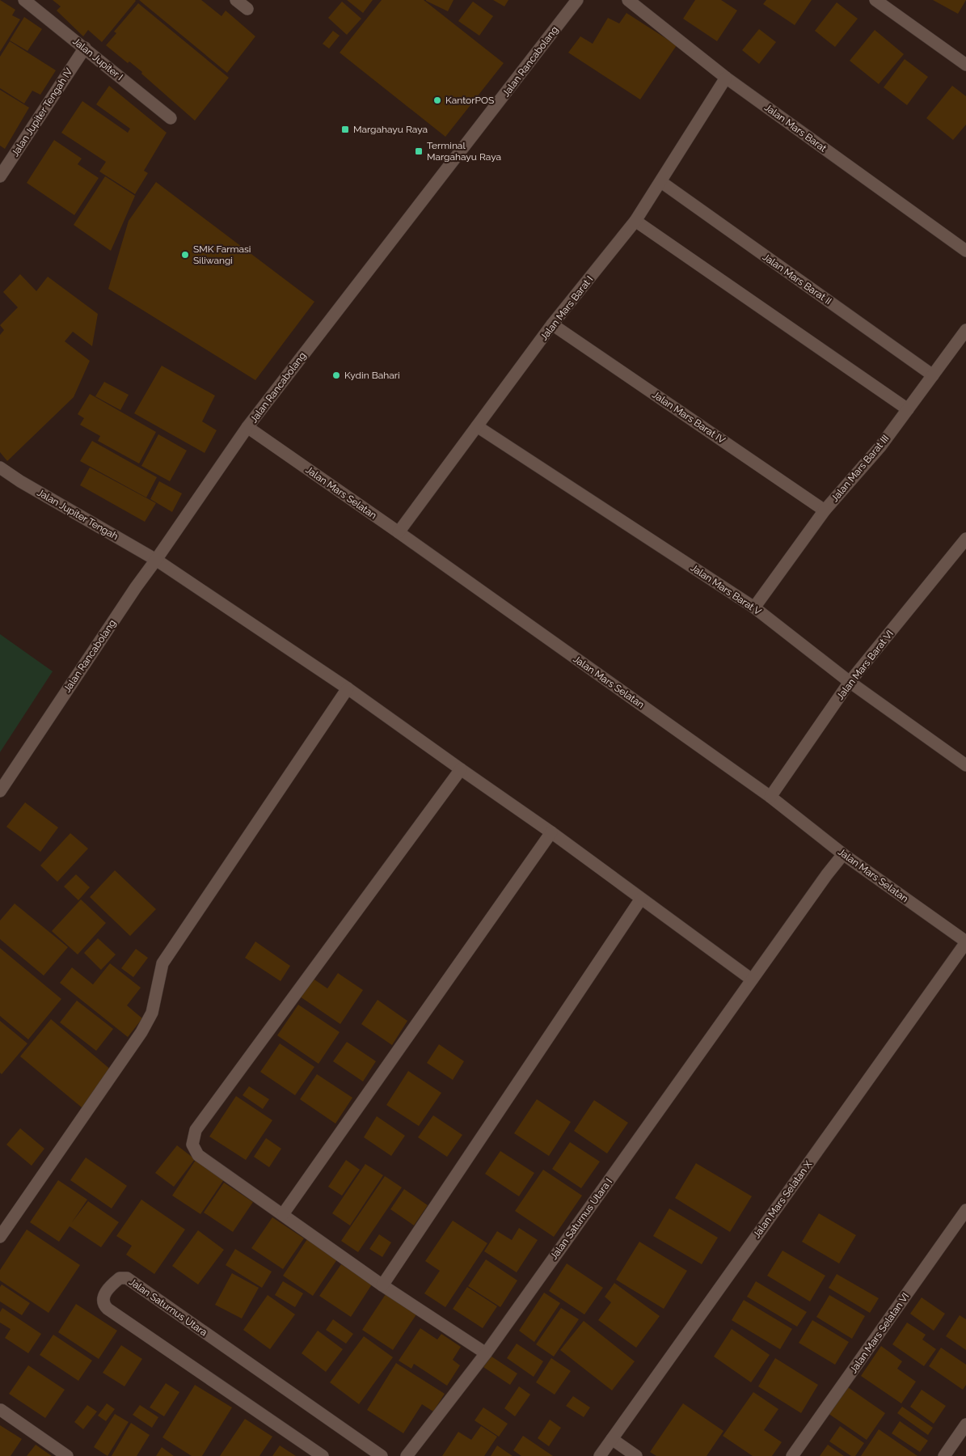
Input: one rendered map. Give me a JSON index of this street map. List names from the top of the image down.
{
  "streets": {
    "street": [
      "Jalan Jupiter I",
      "Jalan Rancabolang",
      "Jalan Jupiter Tengah IV",
      "Jalan Mars Barat",
      "Jalan Mars Barat II",
      "Jalan Mars Barat I",
      "Jalan Mars Barat IV",
      "Jalan Mars Barat III",
      "Jalan Mars Selatan",
      "Jalan Jupiter Tengah",
      "Jalan Mars Barat V",
      "Jalan Mars Barat VI",
      "Jalan Mars Selatan X",
      "Jalan Saturnus Utara I",
      "Jalan Saturnus Utara",
      "Jalan Mars Selatan VI"
    ]
  },
  "crossings": [
    ["Jalan Jupiter I", "Jalan Jupiter Tengah IV"],
    ["Jalan Rancabolang", "Jalan Mars Selatan"],
    ["Jalan Rancabolang", "Jalan Jupiter Tengah"],
    ["Jalan Mars Barat", "Jalan Mars Barat I"],
    ["Jalan Mars Barat II", "Jalan Mars Barat I"],
    ["Jalan Mars Barat II", "Jalan Mars Barat III"],
    ["Jalan Mars Barat I", "Jalan Mars Barat IV"],
    ["Jalan Mars Barat I", "Jalan Mars Selatan"],
    ["Jalan Mars Barat I", "Jalan Mars Barat V"],
    ["Jalan Mars Barat IV", "Jalan Mars Barat III"],
    ["Jalan Mars Barat III", "Jalan Mars Barat V"],
    ["Jalan Mars Selatan", "Jalan Mars Barat VI"],
    ["Jalan Mars Selatan", "Jalan Mars Selatan X"],
    ["Jalan Mars Selatan", "Jalan Saturnus Utara I"],
    ["Jalan Jupiter Tengah", "Jalan Saturnus Utara I"],
    ["Jalan Mars Barat V", "Jalan Mars Barat VI"]
  ],
  "places": {
    "other": ["KantorPOS", "SMK Farmasi Siliwangi", "Kydin Bahari"],
    "transit": ["Margahayu Raya", "Terminal Margahayu Raya"]
  }
}
